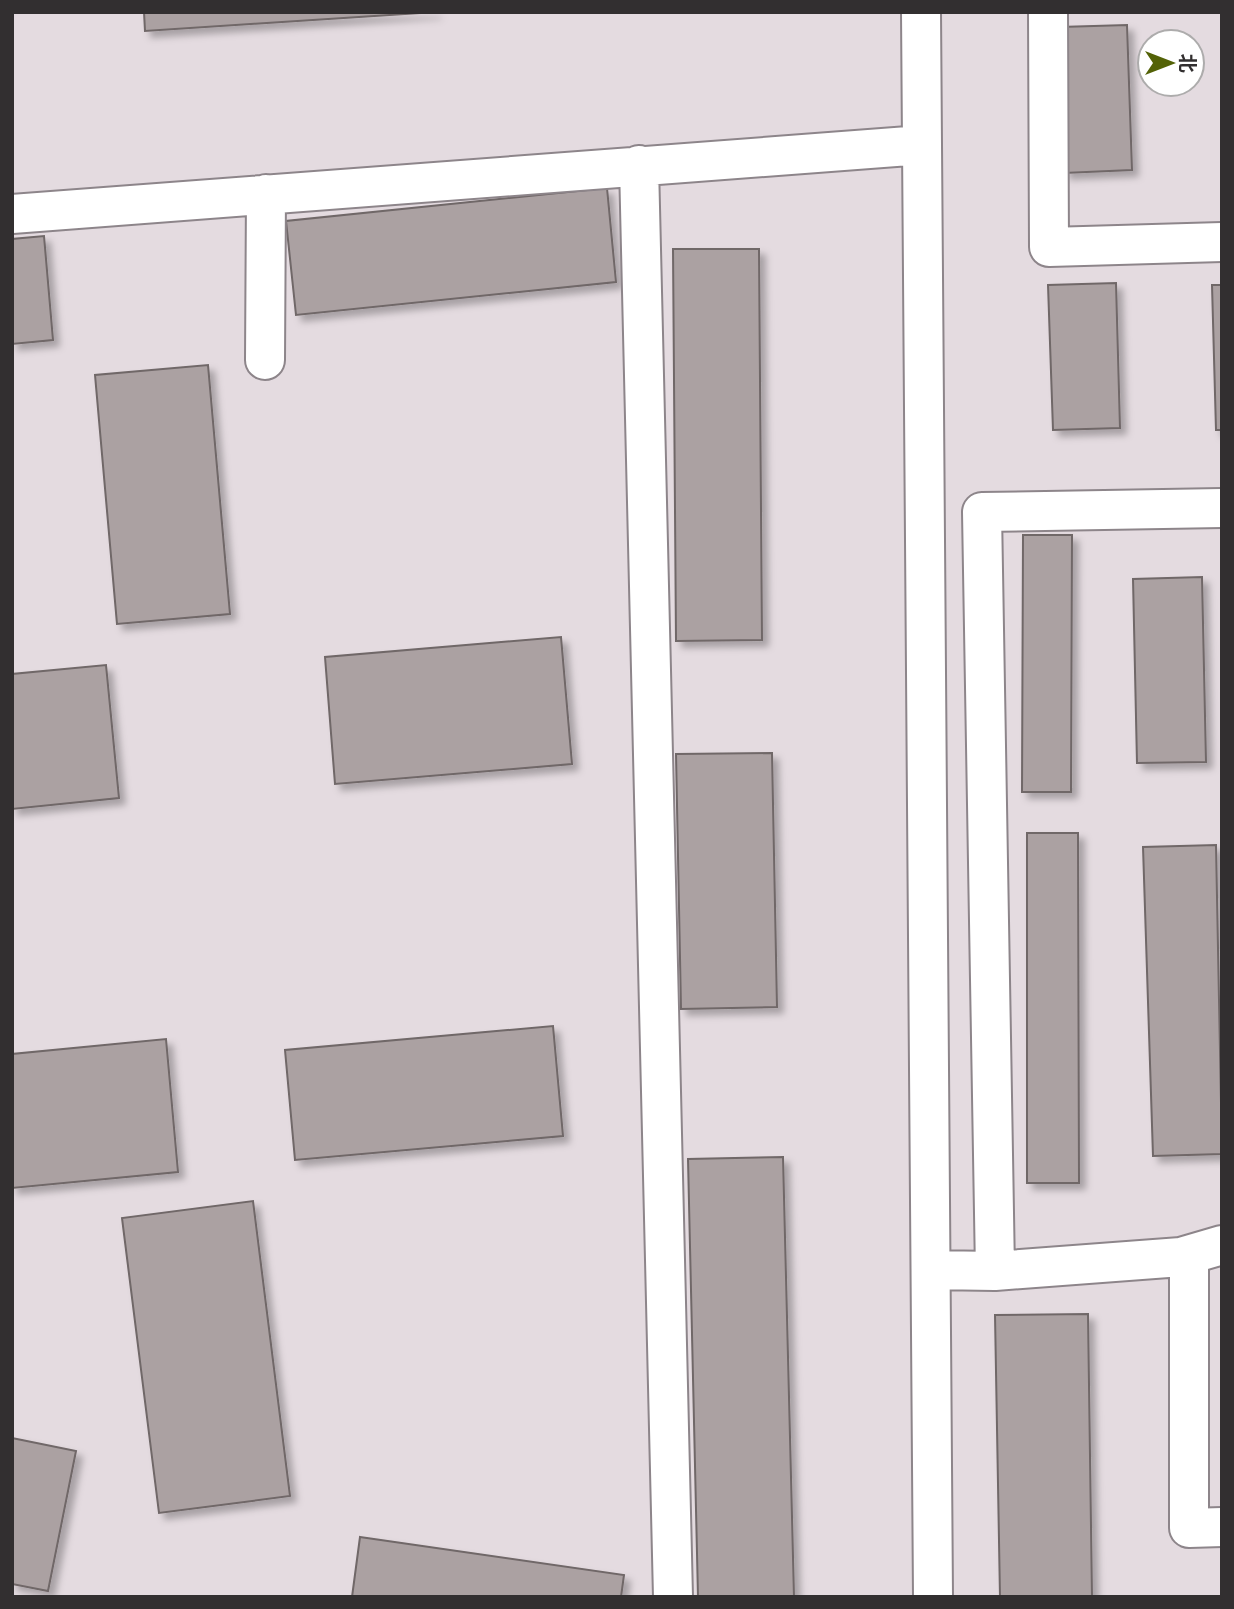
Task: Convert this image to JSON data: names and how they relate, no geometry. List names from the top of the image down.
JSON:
{
  "north": "right"
}
